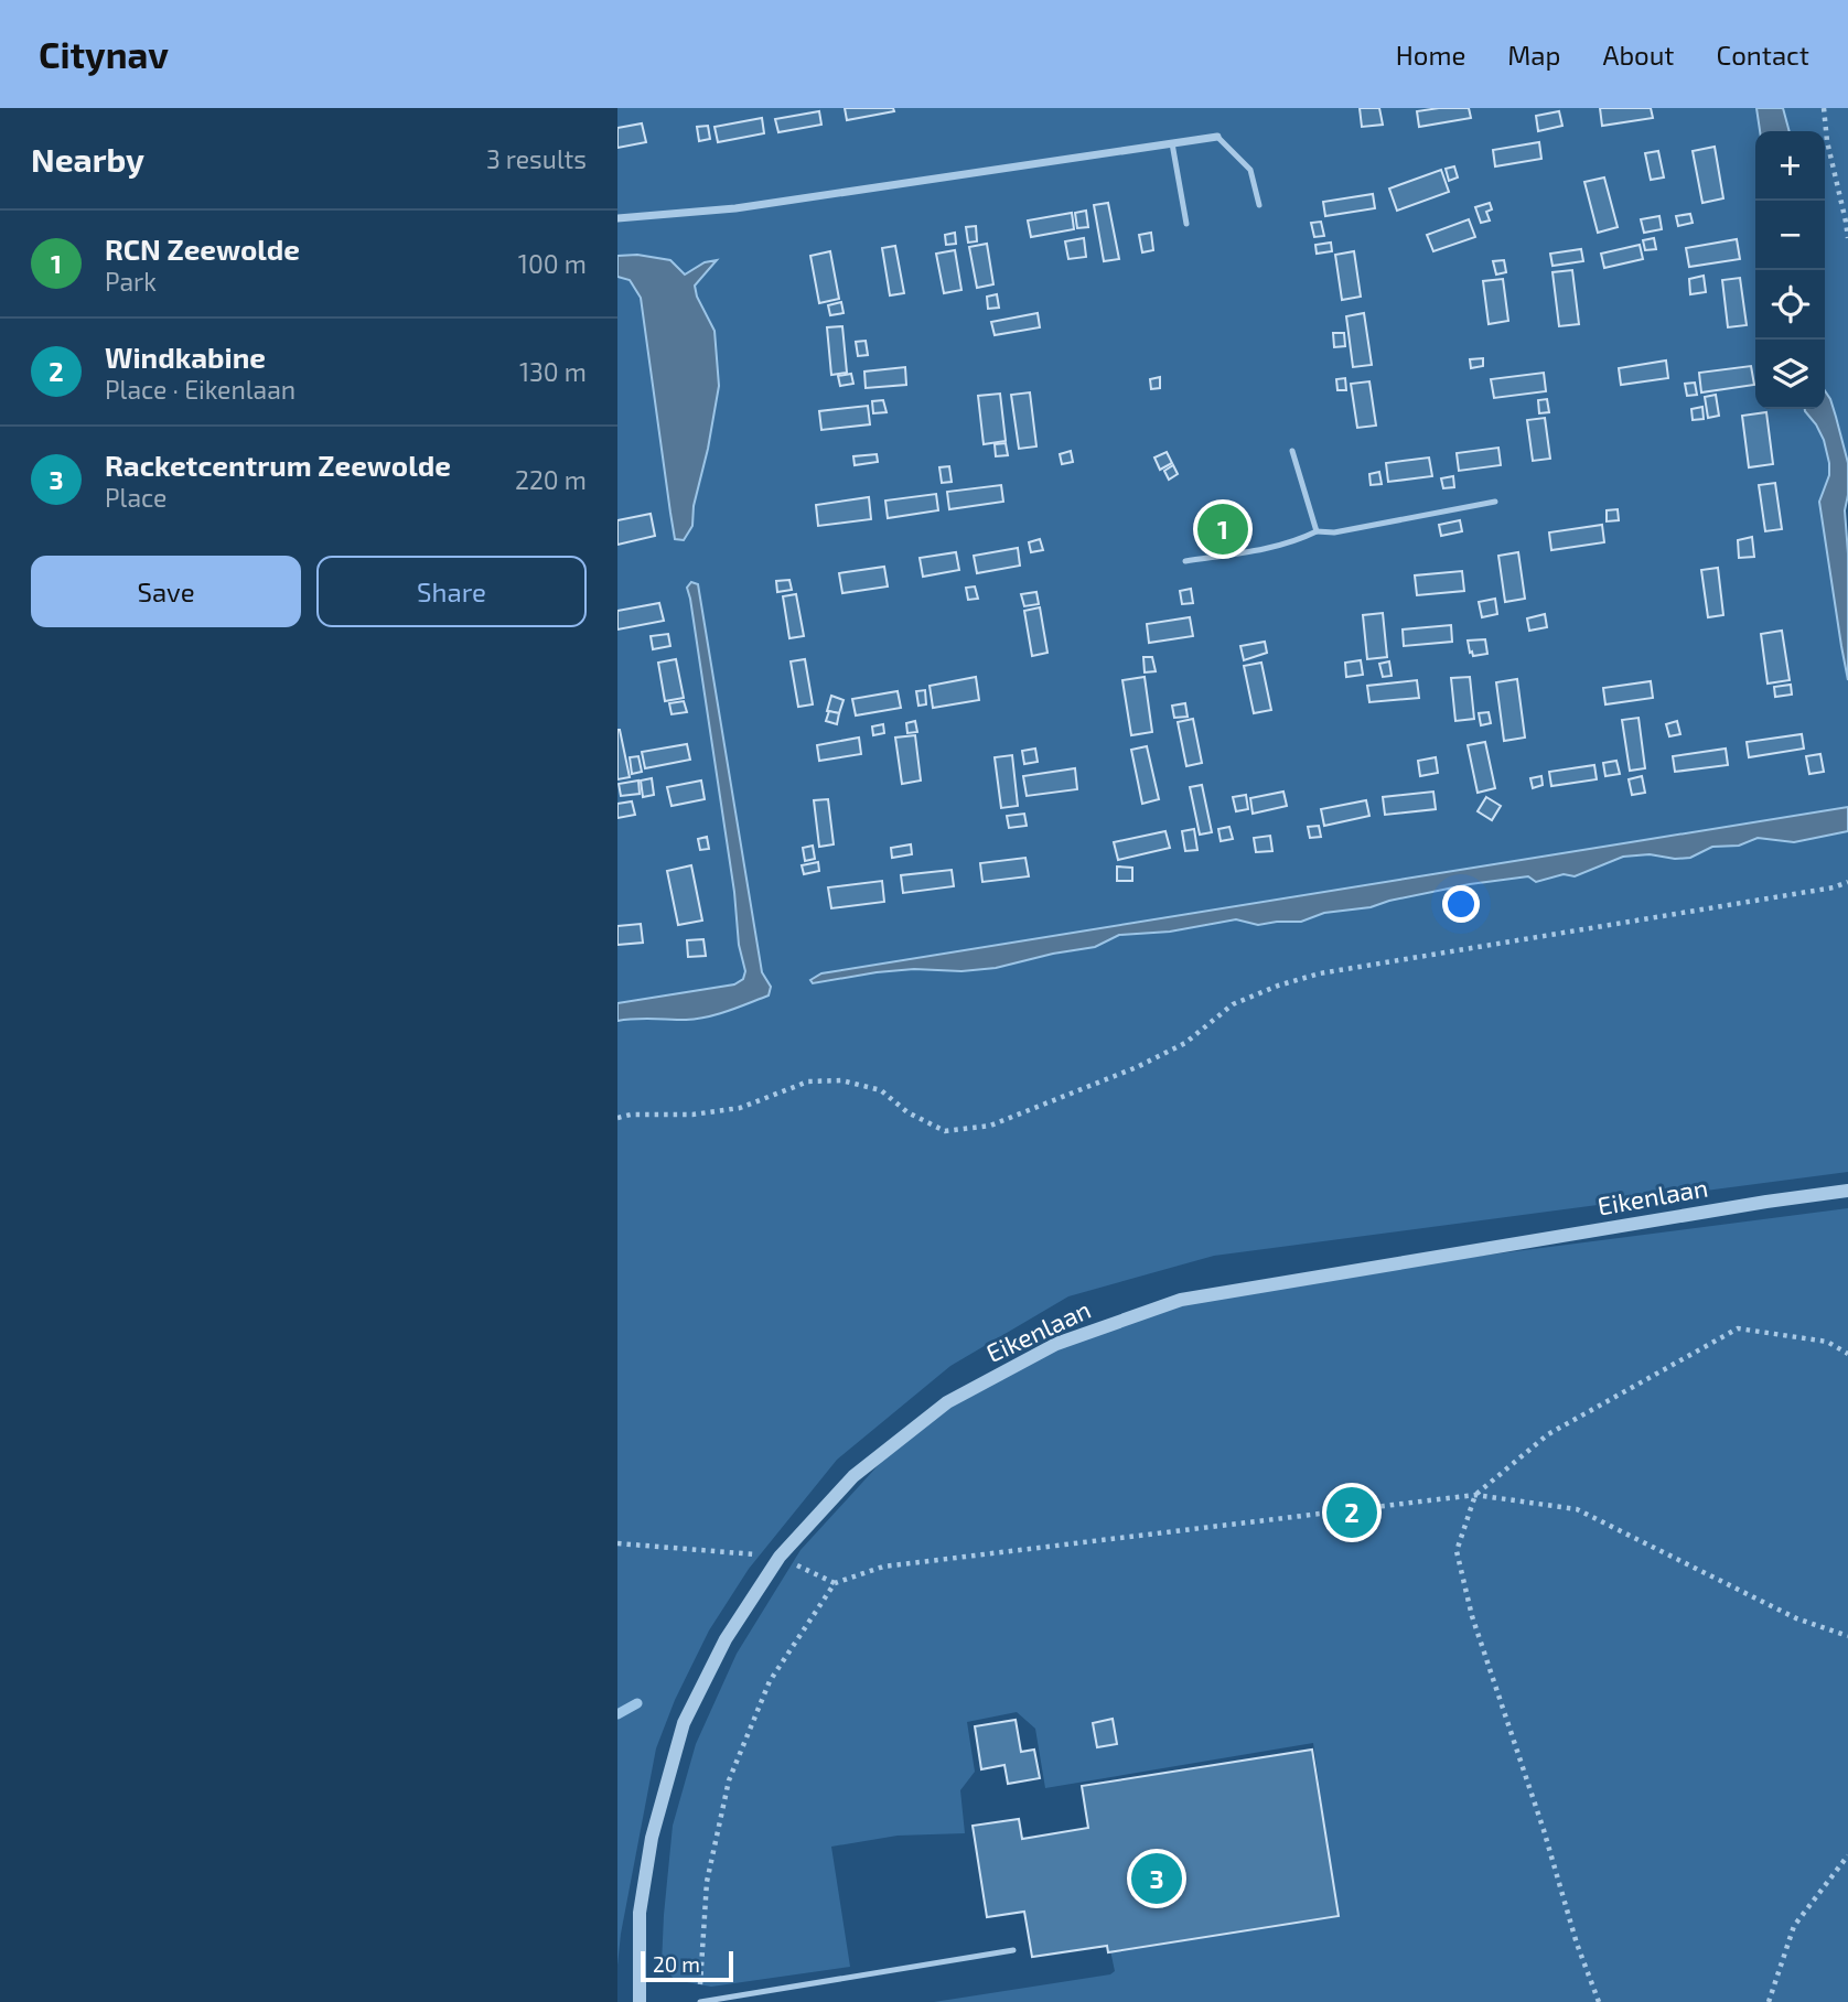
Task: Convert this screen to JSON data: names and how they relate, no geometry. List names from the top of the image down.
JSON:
{
  "streets": {
    "street": ["Eikenlaan"]
  },
  "scale_bar": "20 m",
  "page": {
    "header": "Citynav",
    "nav": [
      "Home",
      "Map",
      "About",
      "Contact"
    ],
    "heading": ["Nearby", "3 results"],
    "map_buttons": ["+", "−"],
    "list": [
      {
        "mark": "1",
        "name": "RCN Zeewolde",
        "note": "Park",
        "value": "100 m"
      },
      {
        "mark": "2",
        "name": "Windkabine",
        "note": "Place · Eikenlaan",
        "value": "130 m"
      },
      {
        "mark": "3",
        "name": "Racketcentrum Zeewolde",
        "note": "Place",
        "value": "220 m"
      }
    ],
    "pins": ["1", "2", "3"],
    "buttons": ["Save", "Share"],
    "scale": "20 m"
  }
}
